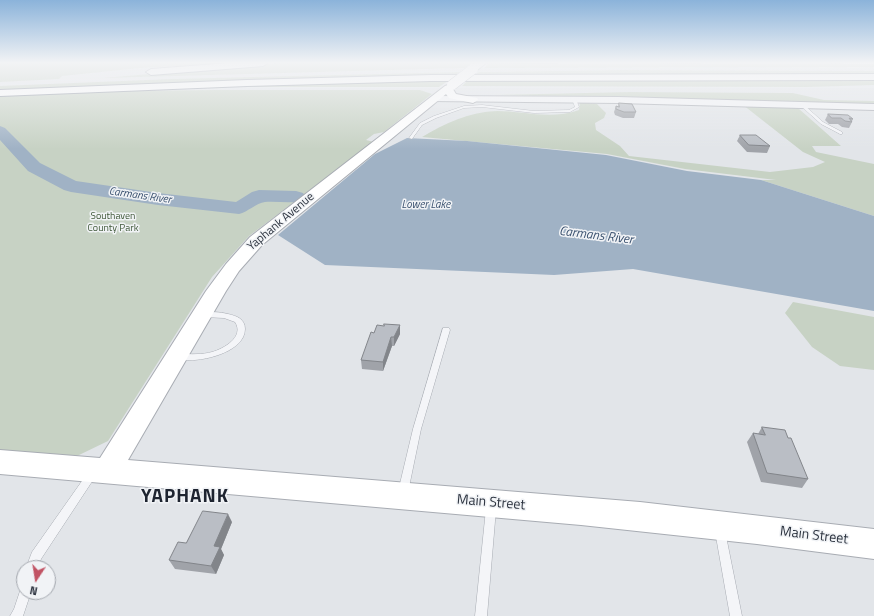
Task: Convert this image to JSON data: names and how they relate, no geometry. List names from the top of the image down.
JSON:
{
  "streets": {
    "main road": ["Yaphank Avenue", "Main Street"]
  },
  "crossings": [
    ["Yaphank Avenue", "Main Street"]
  ],
  "districts": ["YAPHANK"],
  "water": ["Carmans River", "Lower Lake"],
  "parks": ["Southaven County Park"],
  "north": "bottom"
}
